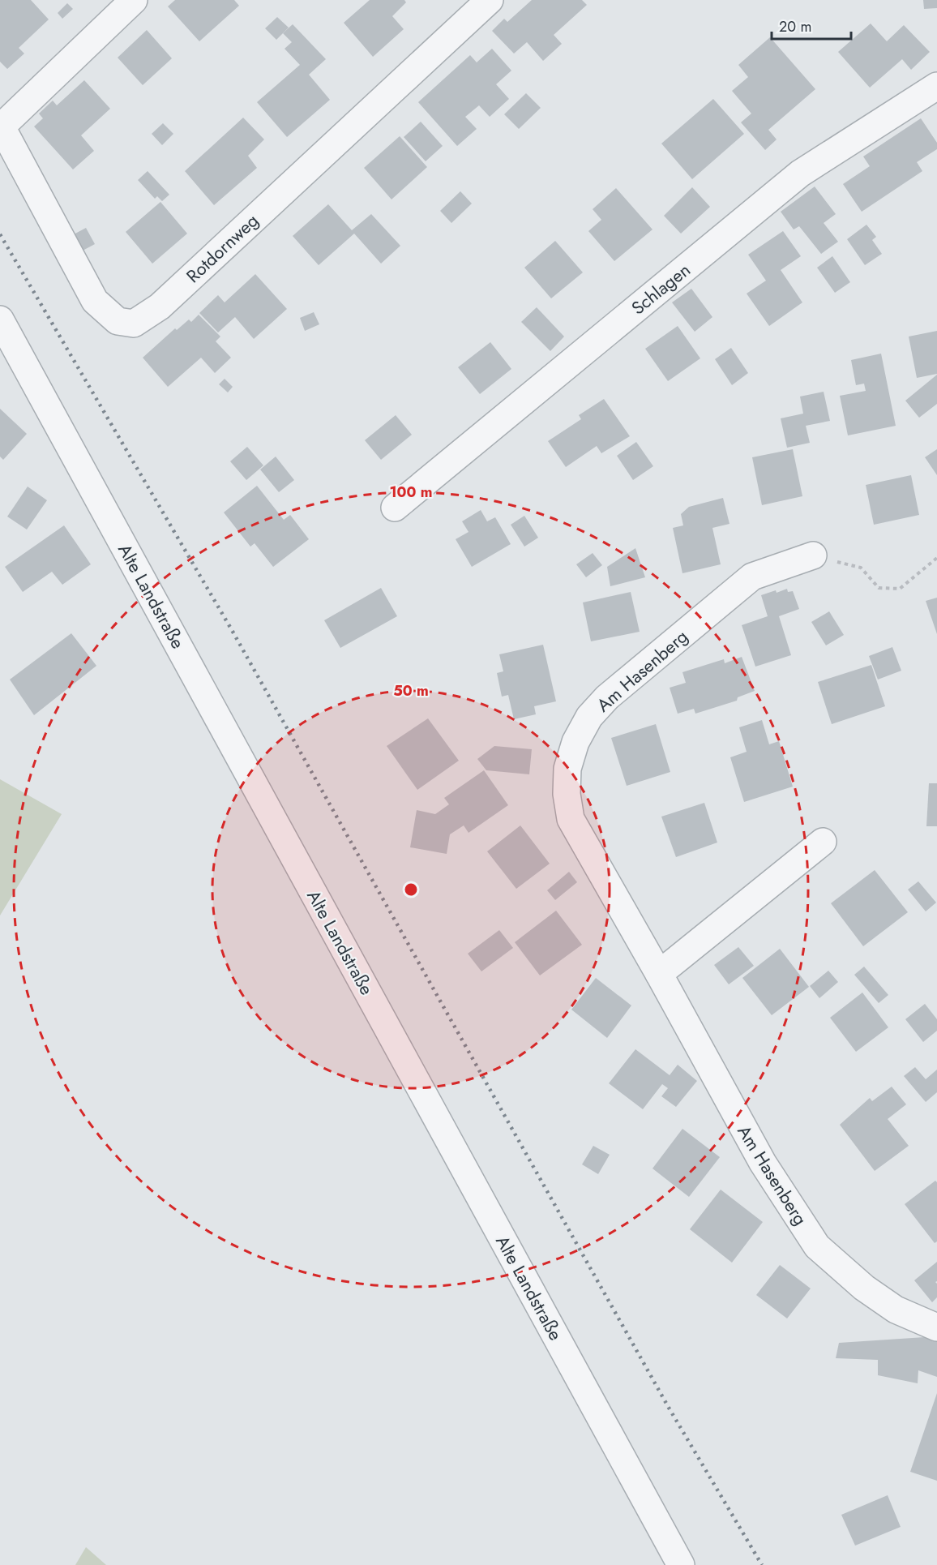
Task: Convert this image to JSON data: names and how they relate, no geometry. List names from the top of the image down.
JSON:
{
  "streets": {
    "street": [
      "Rotdornweg",
      "Schlagen",
      "Alte Landstraße",
      "Am Hasenberg"
    ]
  },
  "scale_bar": "20 m",
  "rings": ["100 m", "50 m"]
}
